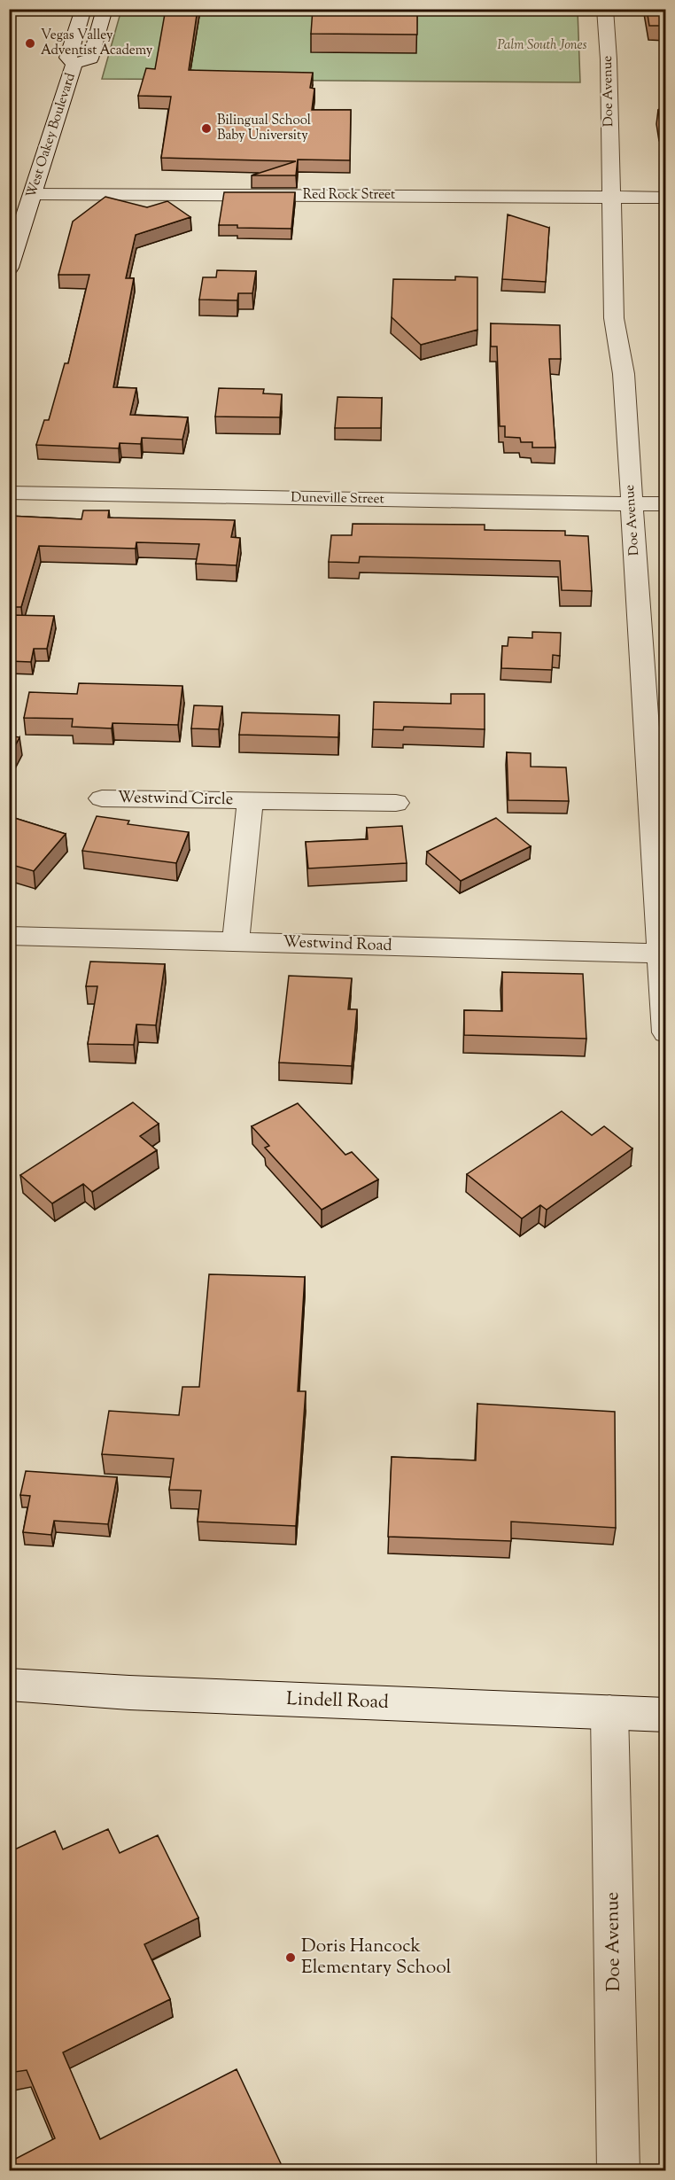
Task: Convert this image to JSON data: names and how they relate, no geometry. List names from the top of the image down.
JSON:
{
  "streets": {
    "street": [
      "Doe Avenue",
      "West Oakey Boulevard",
      "Red Rock Street",
      "Duneville Street",
      "Westwind Circle",
      "Westwind Road",
      "Lindell Road"
    ]
  },
  "crossings": [
    ["Doe Avenue", "Red Rock Street"],
    ["Doe Avenue", "Duneville Street"],
    ["Doe Avenue", "Westwind Road"],
    ["Doe Avenue", "Lindell Road"],
    ["West Oakey Boulevard", "Red Rock Street"],
    ["Westwind Circle", "Westwind Road"]
  ],
  "parks": ["Palm South Jones"],
  "places": ["Vegas Valley Adventist Academy", "Bilingual School Baby University", "Doris Hancock Elementary School"]
}
